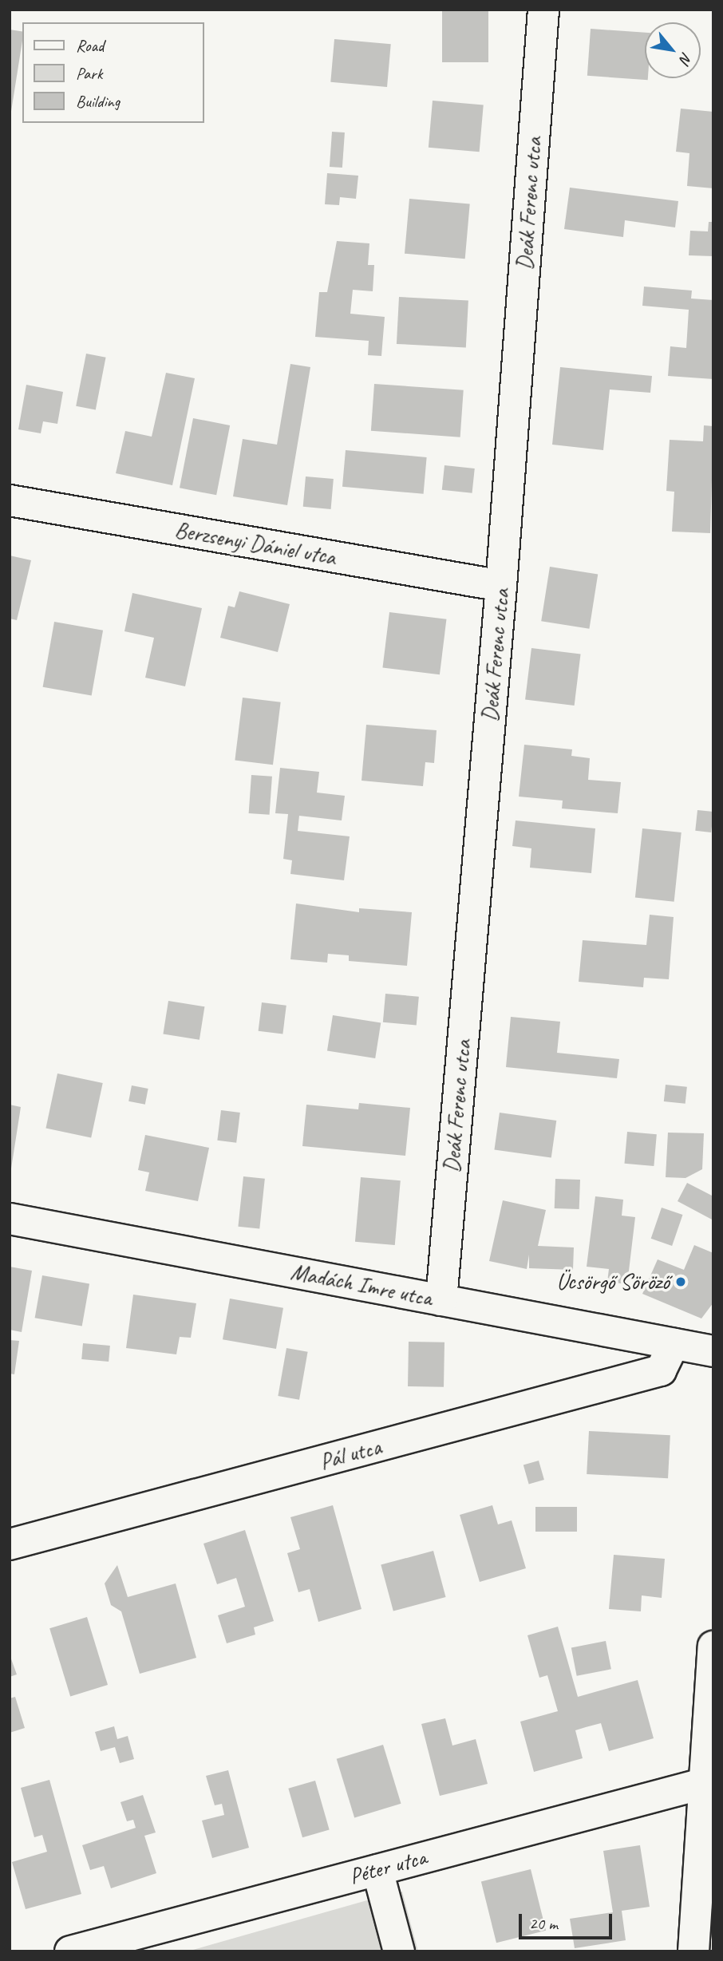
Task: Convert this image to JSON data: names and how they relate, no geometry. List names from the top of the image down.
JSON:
{
  "streets": {
    "street": [
      "Deák Ferenc utca",
      "Berzsenyi Dániel utca",
      "Madách Imre utca",
      "Pál utca",
      "Péter utca"
    ]
  },
  "crossings": [
    ["Deák Ferenc utca", "Berzsenyi Dániel utca"],
    ["Deák Ferenc utca", "Madách Imre utca"],
    ["Madách Imre utca", "Pál utca"]
  ],
  "places": ["Ücsörgő Söröző"],
  "legend": ["Road", "Park", "Building"],
  "scale_bar": "20 m",
  "north": "bottom right"
}
